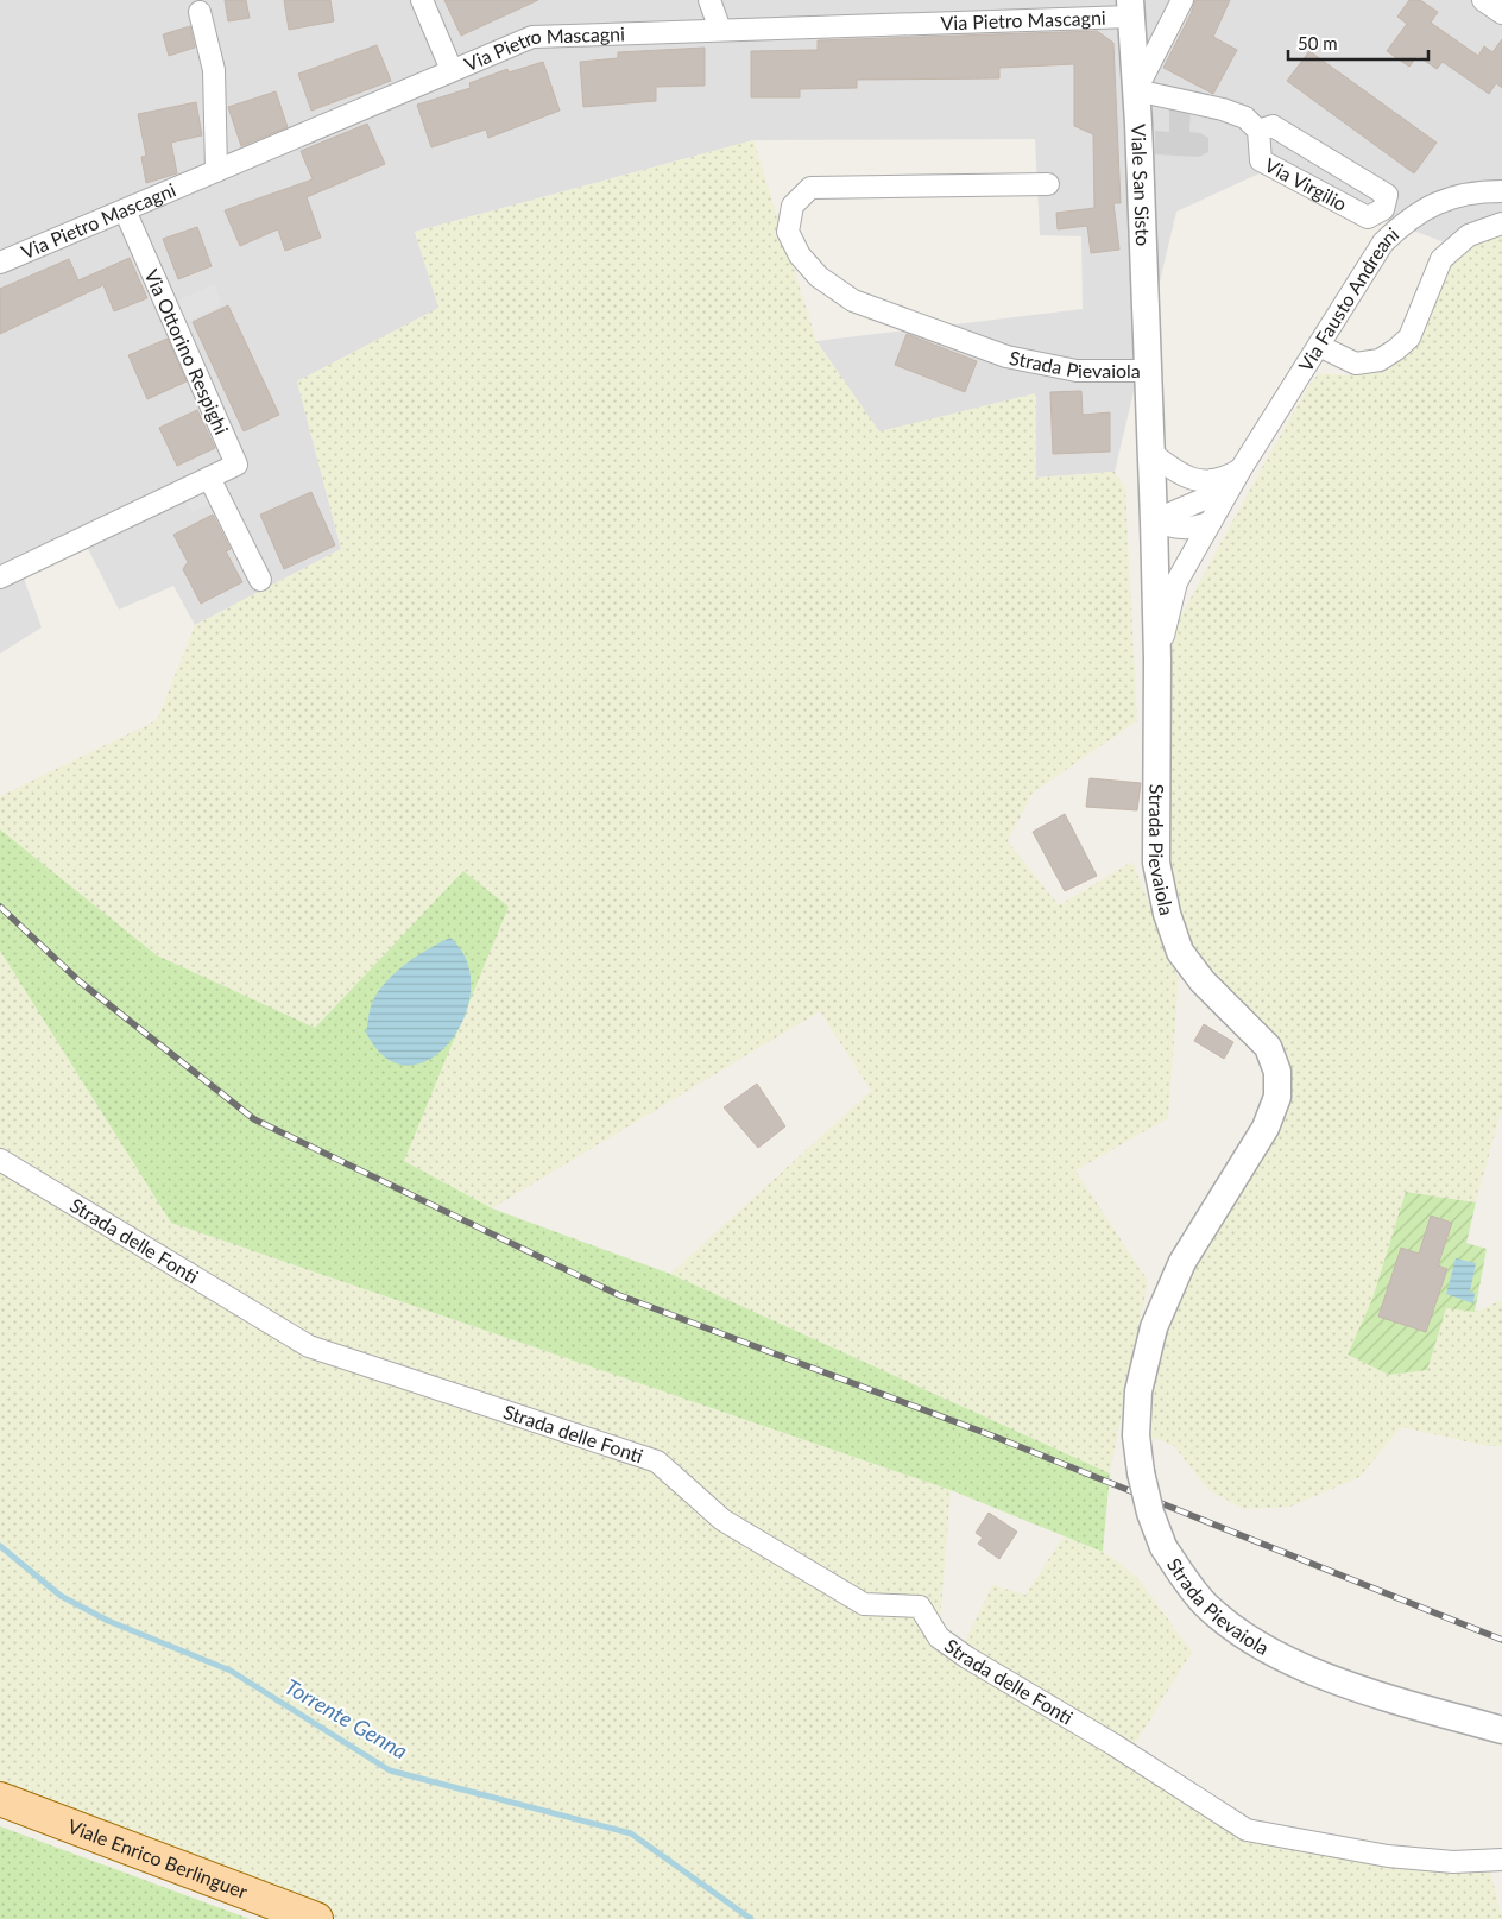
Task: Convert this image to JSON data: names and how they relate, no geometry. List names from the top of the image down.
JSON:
{
  "streets": {
    "main road": ["Viale Enrico Berlinguer"],
    "street": [
      "Via Pietro Mascagni",
      "Via Virgilio",
      "Viale San Sisto",
      "Via Fausto Andreani",
      "Via Ottorino Respighi",
      "Strada Pievaiola",
      "Strada delle Fonti"
    ]
  },
  "crossings": [
    ["Via Pietro Mascagni", "Viale San Sisto"],
    ["Via Pietro Mascagni", "Via Ottorino Respighi"],
    ["Via Virgilio", "Viale San Sisto"],
    ["Viale San Sisto", "Strada Pievaiola"],
    ["Via Fausto Andreani", "Strada Pievaiola"]
  ],
  "water": ["Torrente Genna"],
  "scale_bar": "50 m"
}
